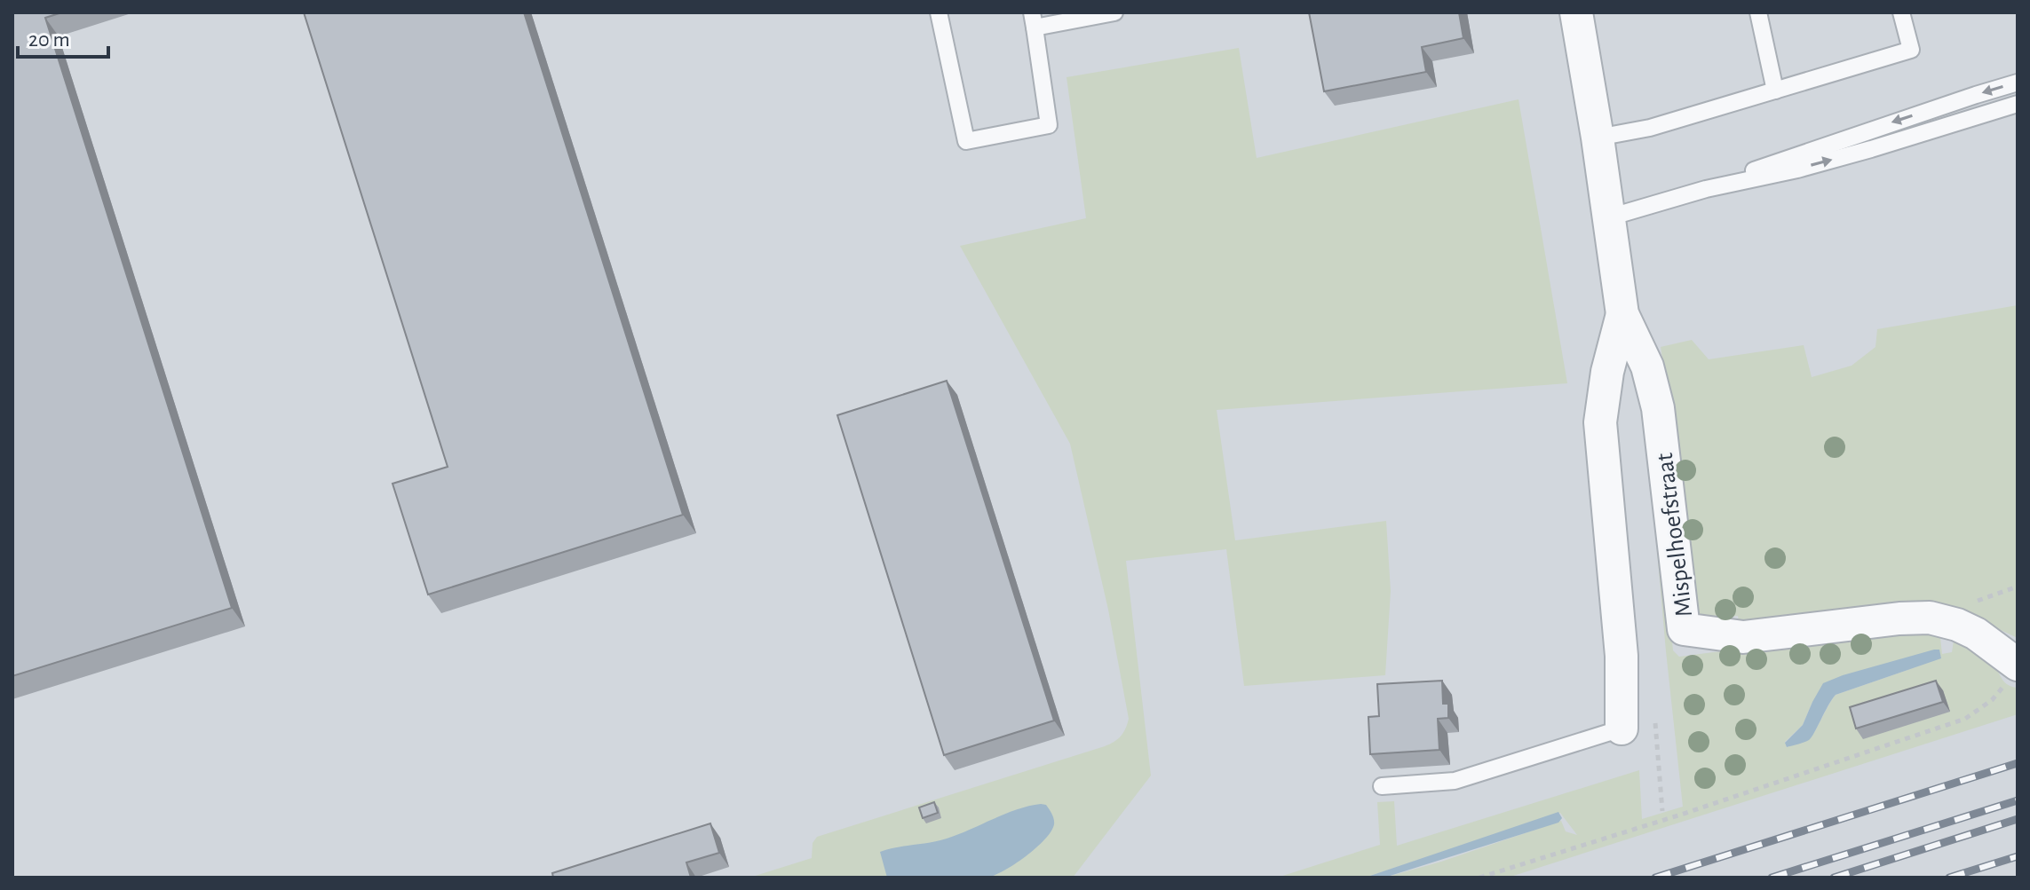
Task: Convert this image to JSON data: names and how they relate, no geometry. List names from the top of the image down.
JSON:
{
  "streets": {
    "street": ["Mispelhoefstraat"]
  },
  "scale_bar": "20 m"
}
